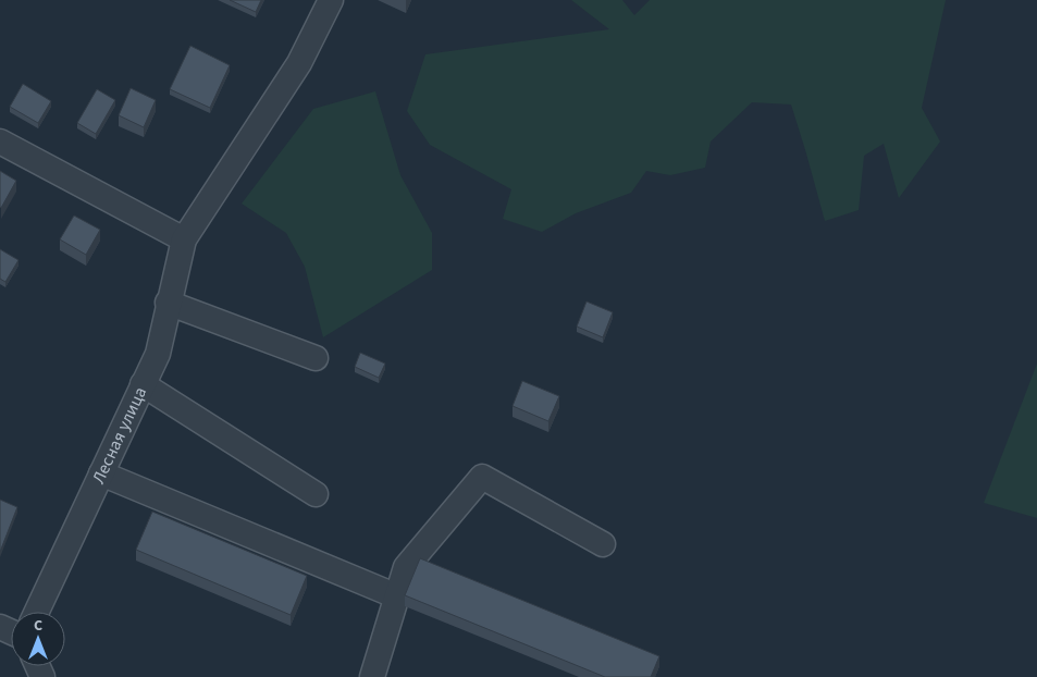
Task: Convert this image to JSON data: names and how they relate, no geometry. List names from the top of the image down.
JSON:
{
  "streets": {
    "street": ["Лесная улица"]
  },
  "north": "top"
}
